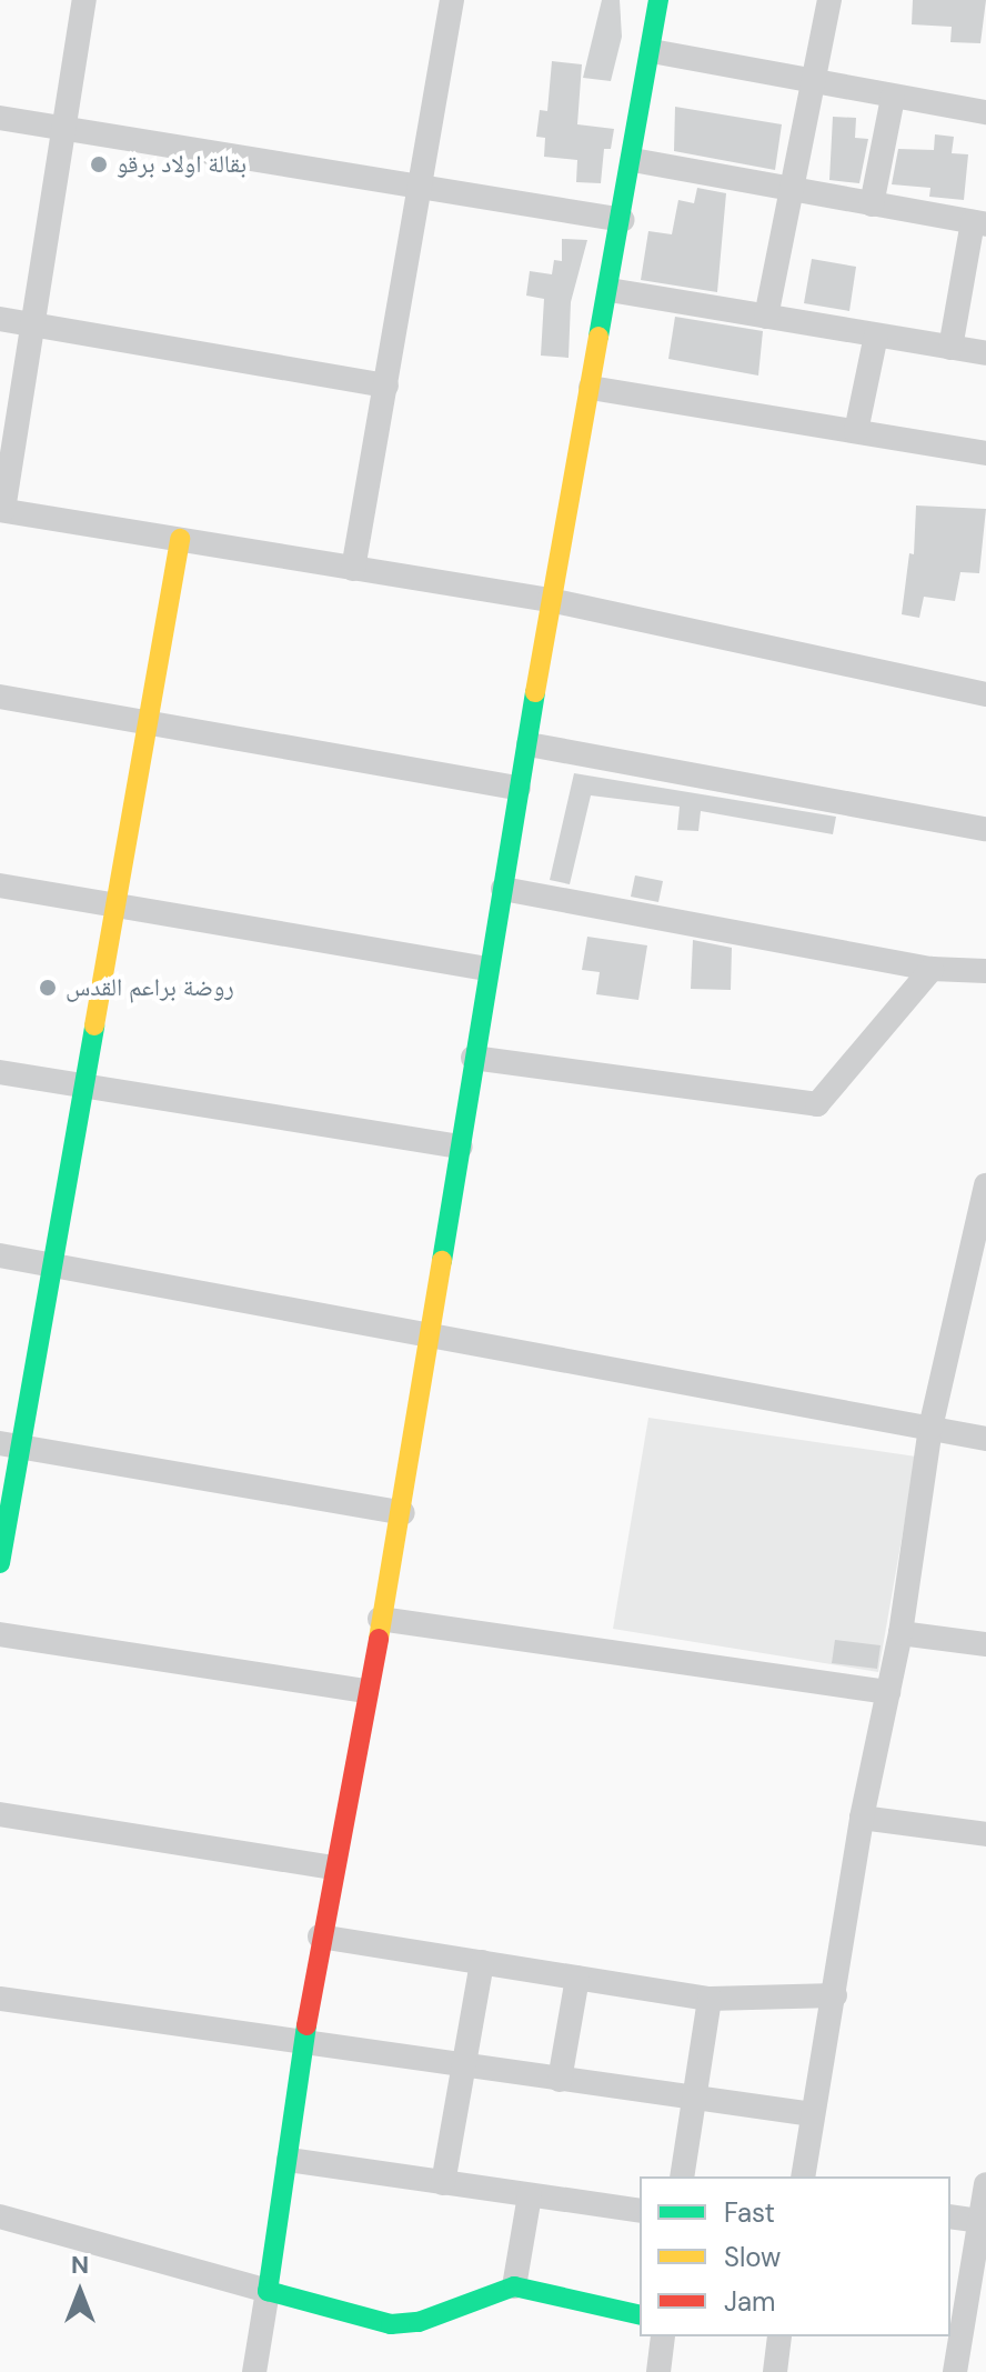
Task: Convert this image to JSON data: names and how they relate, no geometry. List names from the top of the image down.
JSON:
{
  "places": ["بقالة اولاد برقو", "روضة براعم القدس"],
  "legend": ["Fast", "Slow", "Jam"],
  "north": "top"
}
